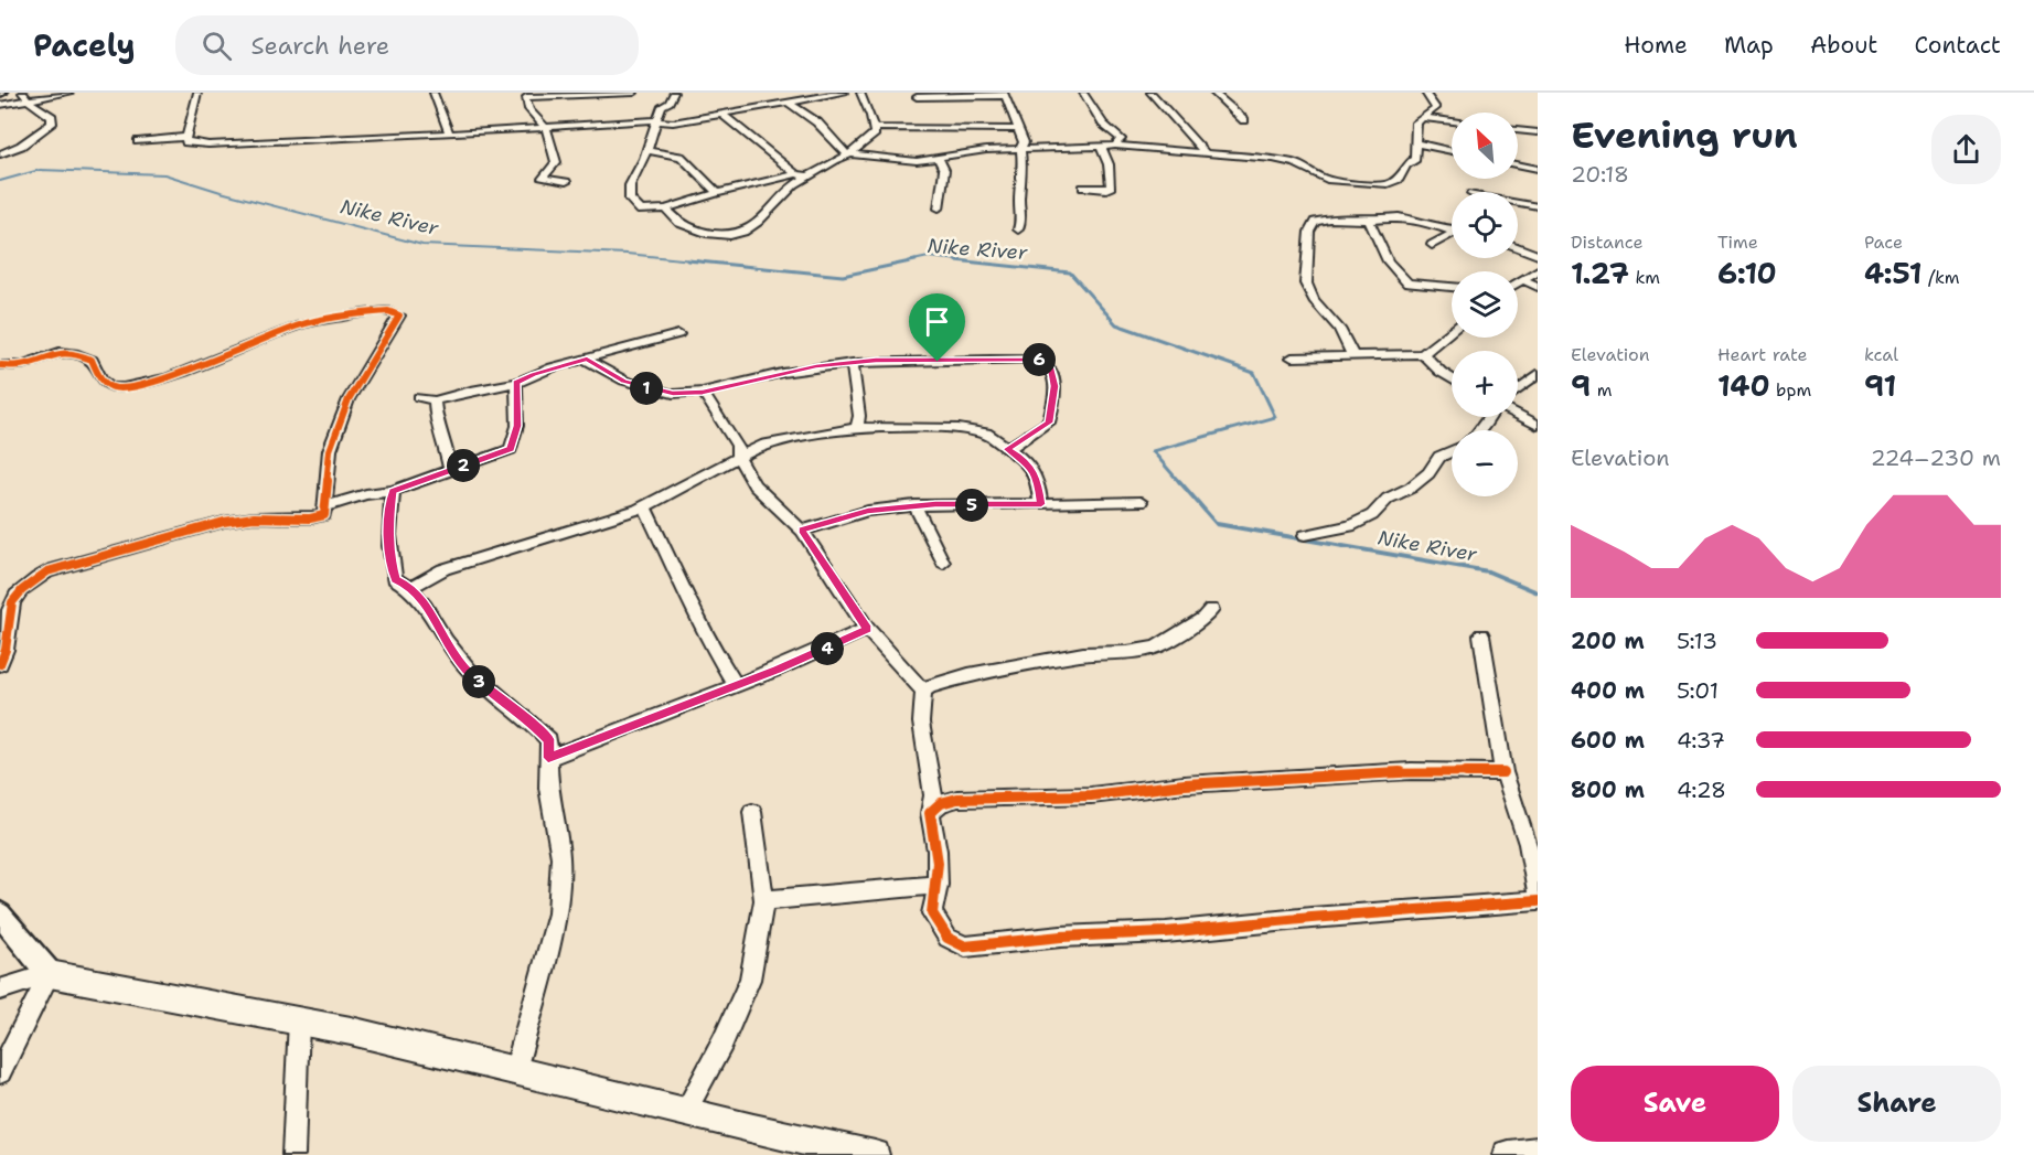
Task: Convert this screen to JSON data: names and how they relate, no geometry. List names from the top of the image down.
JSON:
{
  "water": ["Nike River"],
  "north": "top left",
  "page": {
    "header": "Pacely",
    "search": "Search here",
    "nav": [
      "Home",
      "Map",
      "About",
      "Contact"
    ],
    "heading": ["Evening run", "20:18"],
    "map_buttons": ["+", "−"],
    "stats": [
      ["Distance", "1.27 km"],
      ["Time", "6:10"],
      ["Pace", "4:51 /km"],
      ["Elevation", "9 m"],
      ["Heart rate", "140 bpm"],
      ["kcal", "91"]
    ],
    "pins": [
      "6",
      "1",
      "2",
      "5",
      "4",
      "3"
    ],
    "chart": ["Elevation", "224–230 m"],
    "list": [
      {
        "name": "200 m",
        "note": "5:13"
      },
      {
        "name": "400 m",
        "note": "5:01"
      },
      {
        "name": "600 m",
        "note": "4:37"
      },
      {
        "name": "800 m",
        "note": "4:28"
      }
    ],
    "buttons": ["Save", "Share"]
  }
}
